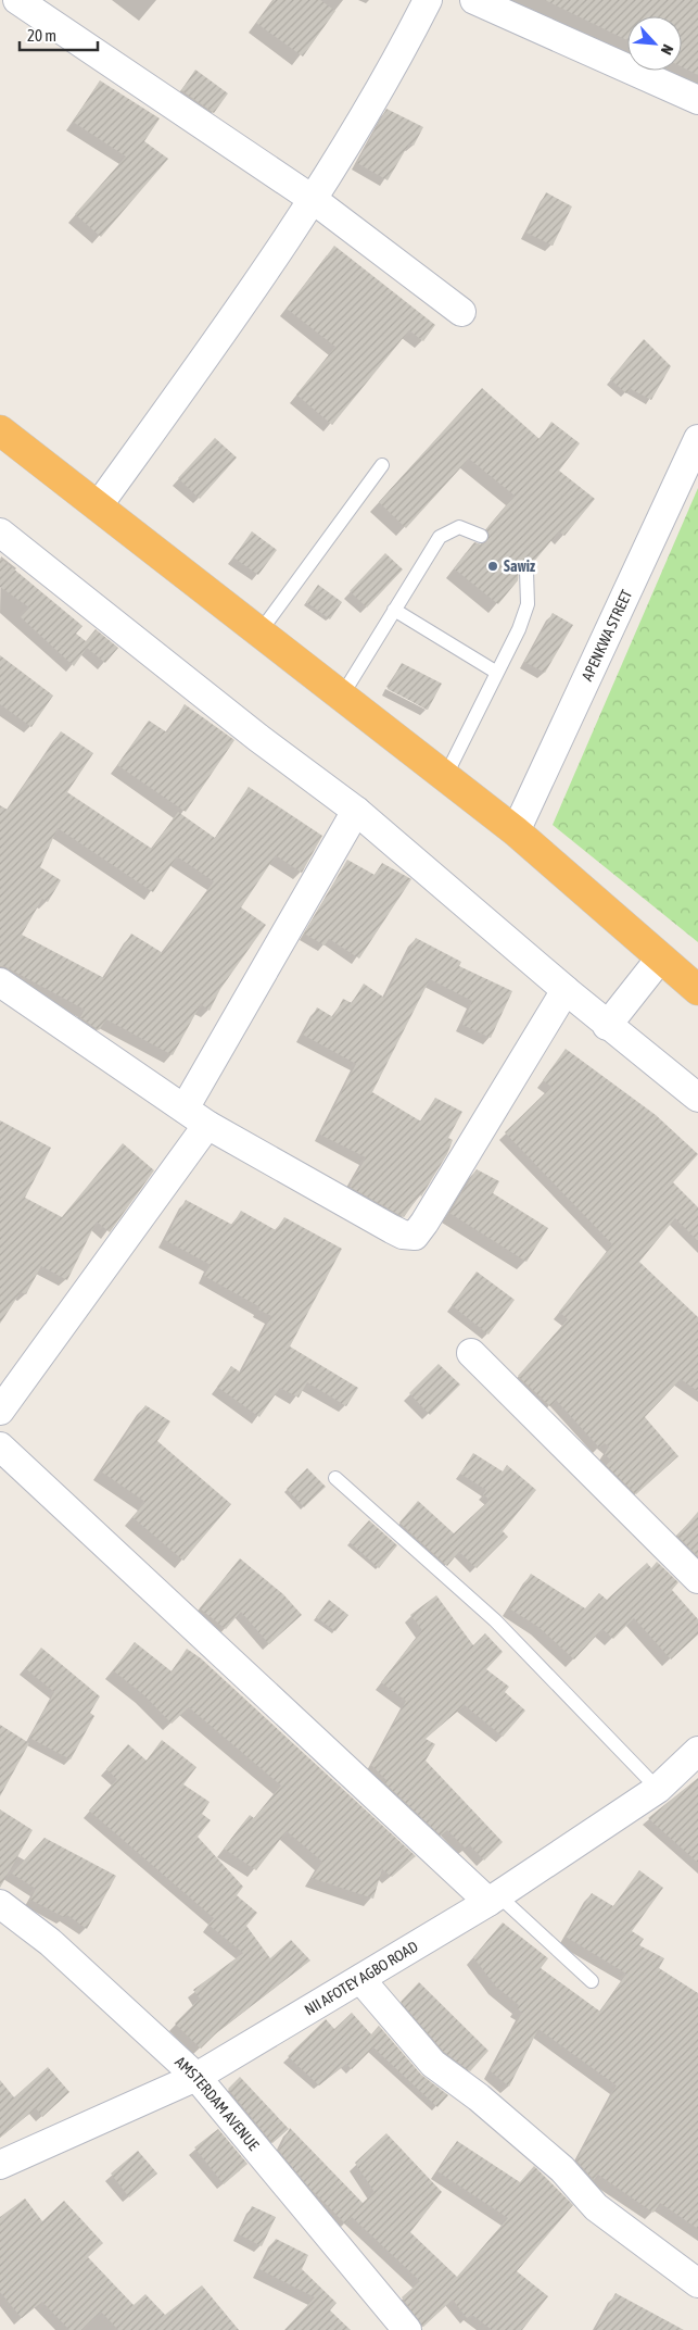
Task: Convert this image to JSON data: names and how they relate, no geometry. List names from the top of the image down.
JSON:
{
  "streets": {
    "street": ["APENKWA STREET", "NII AFOTEY AGBO ROAD", "AMSTERDAM AVENUE"]
  },
  "crossings": [
    ["NII AFOTEY AGBO ROAD", "AMSTERDAM AVENUE"]
  ],
  "places": ["Sawiz"],
  "scale_bar": "20 m",
  "north": "bottom right"
}
